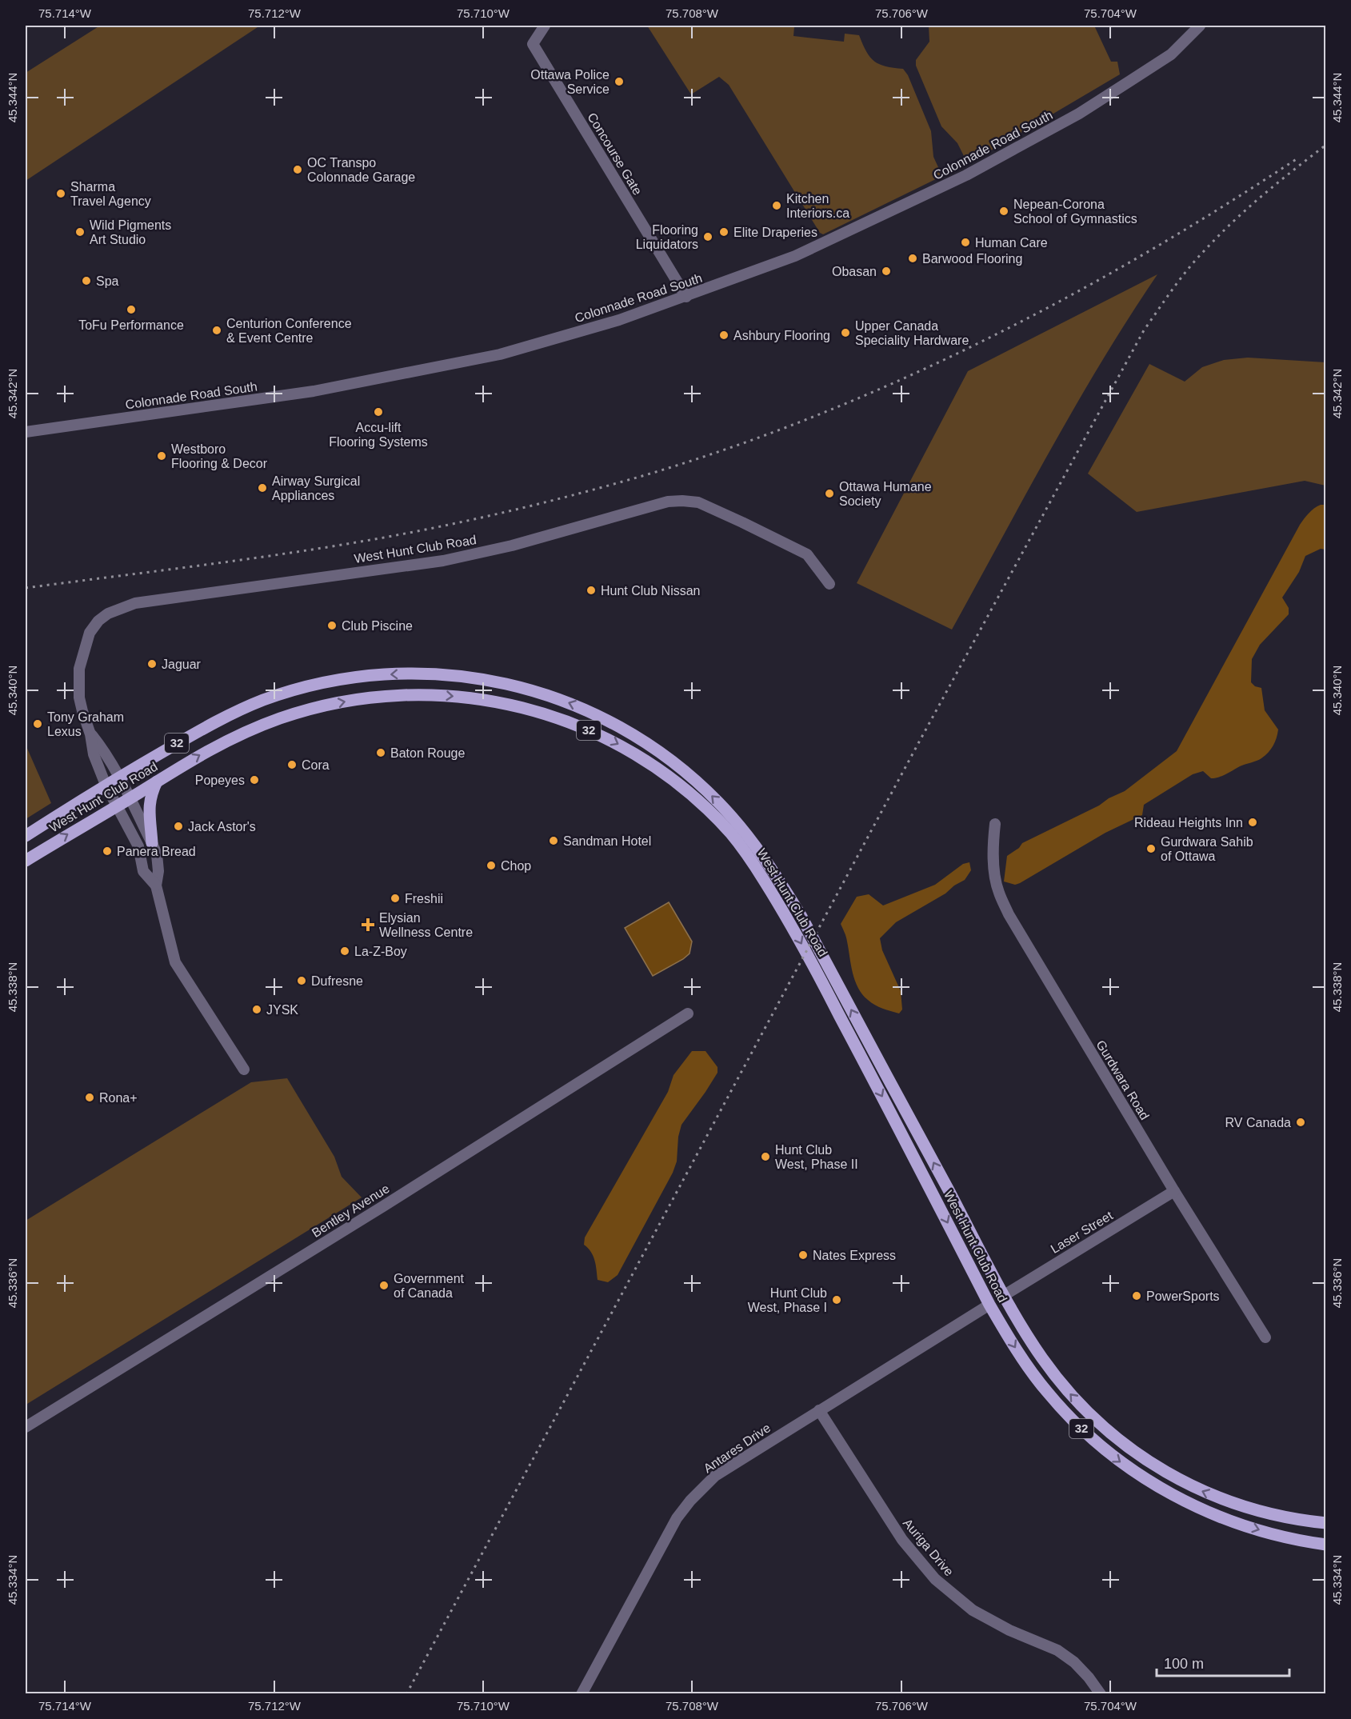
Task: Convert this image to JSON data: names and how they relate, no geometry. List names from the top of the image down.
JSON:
{
  "streets": {
    "main road": ["West Hunt Club Road", "32"],
    "street": [
      "Colonnade Road South",
      "Concourse Gate",
      "Gurdwara Road",
      "Bentley Avenue",
      "Laser Street",
      "Antares Drive",
      "Auriga Drive"
    ]
  },
  "crossings": [
    ["Colonnade Road South", "Concourse Gate"],
    ["West Hunt Club Road", "Laser Street"],
    ["West Hunt Club Road", "Antares Drive"],
    ["Gurdwara Road", "Laser Street"],
    ["Antares Drive", "Auriga Drive"]
  ],
  "places": {
    "other": [
      "Ottawa Police Service",
      "OC Transpo Colonnade Garage",
      "Sharma Travel Agency",
      "Kitchen Interiors.ca",
      "Nepean-Corona School of Gymnastics",
      "Wild Pigments Art Studio",
      "Elite Draperies",
      "Flooring Liquidators",
      "Human Care",
      "Barwood Flooring",
      "Obasan",
      "Spa",
      "ToFu Performance",
      "Centurion Conference & Event Centre",
      "Upper Canada Speciality Hardware",
      "Ashbury Flooring",
      "Accu-lift Flooring Systems",
      "Westboro Flooring & Decor",
      "Airway Surgical Appliances",
      "Ottawa Humane Society",
      "Hunt Club Nissan",
      "Club Piscine",
      "Jaguar",
      "Tony Graham Lexus",
      "Baton Rouge",
      "Cora",
      "Popeyes",
      "Rideau Heights Inn",
      "Jack Astor's",
      "Sandman Hotel",
      "Gurdwara Sahib of Ottawa",
      "Panera Bread",
      "Chop",
      "Freshii",
      "La-Z-Boy",
      "Dufresne",
      "JYSK",
      "Rona+",
      "RV Canada",
      "Hunt Club West, Phase II",
      "Nates Express",
      "Government of Canada",
      "PowerSports",
      "Hunt Club West, Phase I"
    ],
    "health": ["Elysian Wellness Centre"]
  },
  "scale_bar": "100 m",
  "coordinates": [
    "75.714°W",
    "75.712°W",
    "75.710°W",
    "75.708°W",
    "75.706°W",
    "75.704°W",
    "45.344°N",
    "45.342°N",
    "45.340°N",
    "45.338°N",
    "45.336°N",
    "45.334°N"
  ]
}
